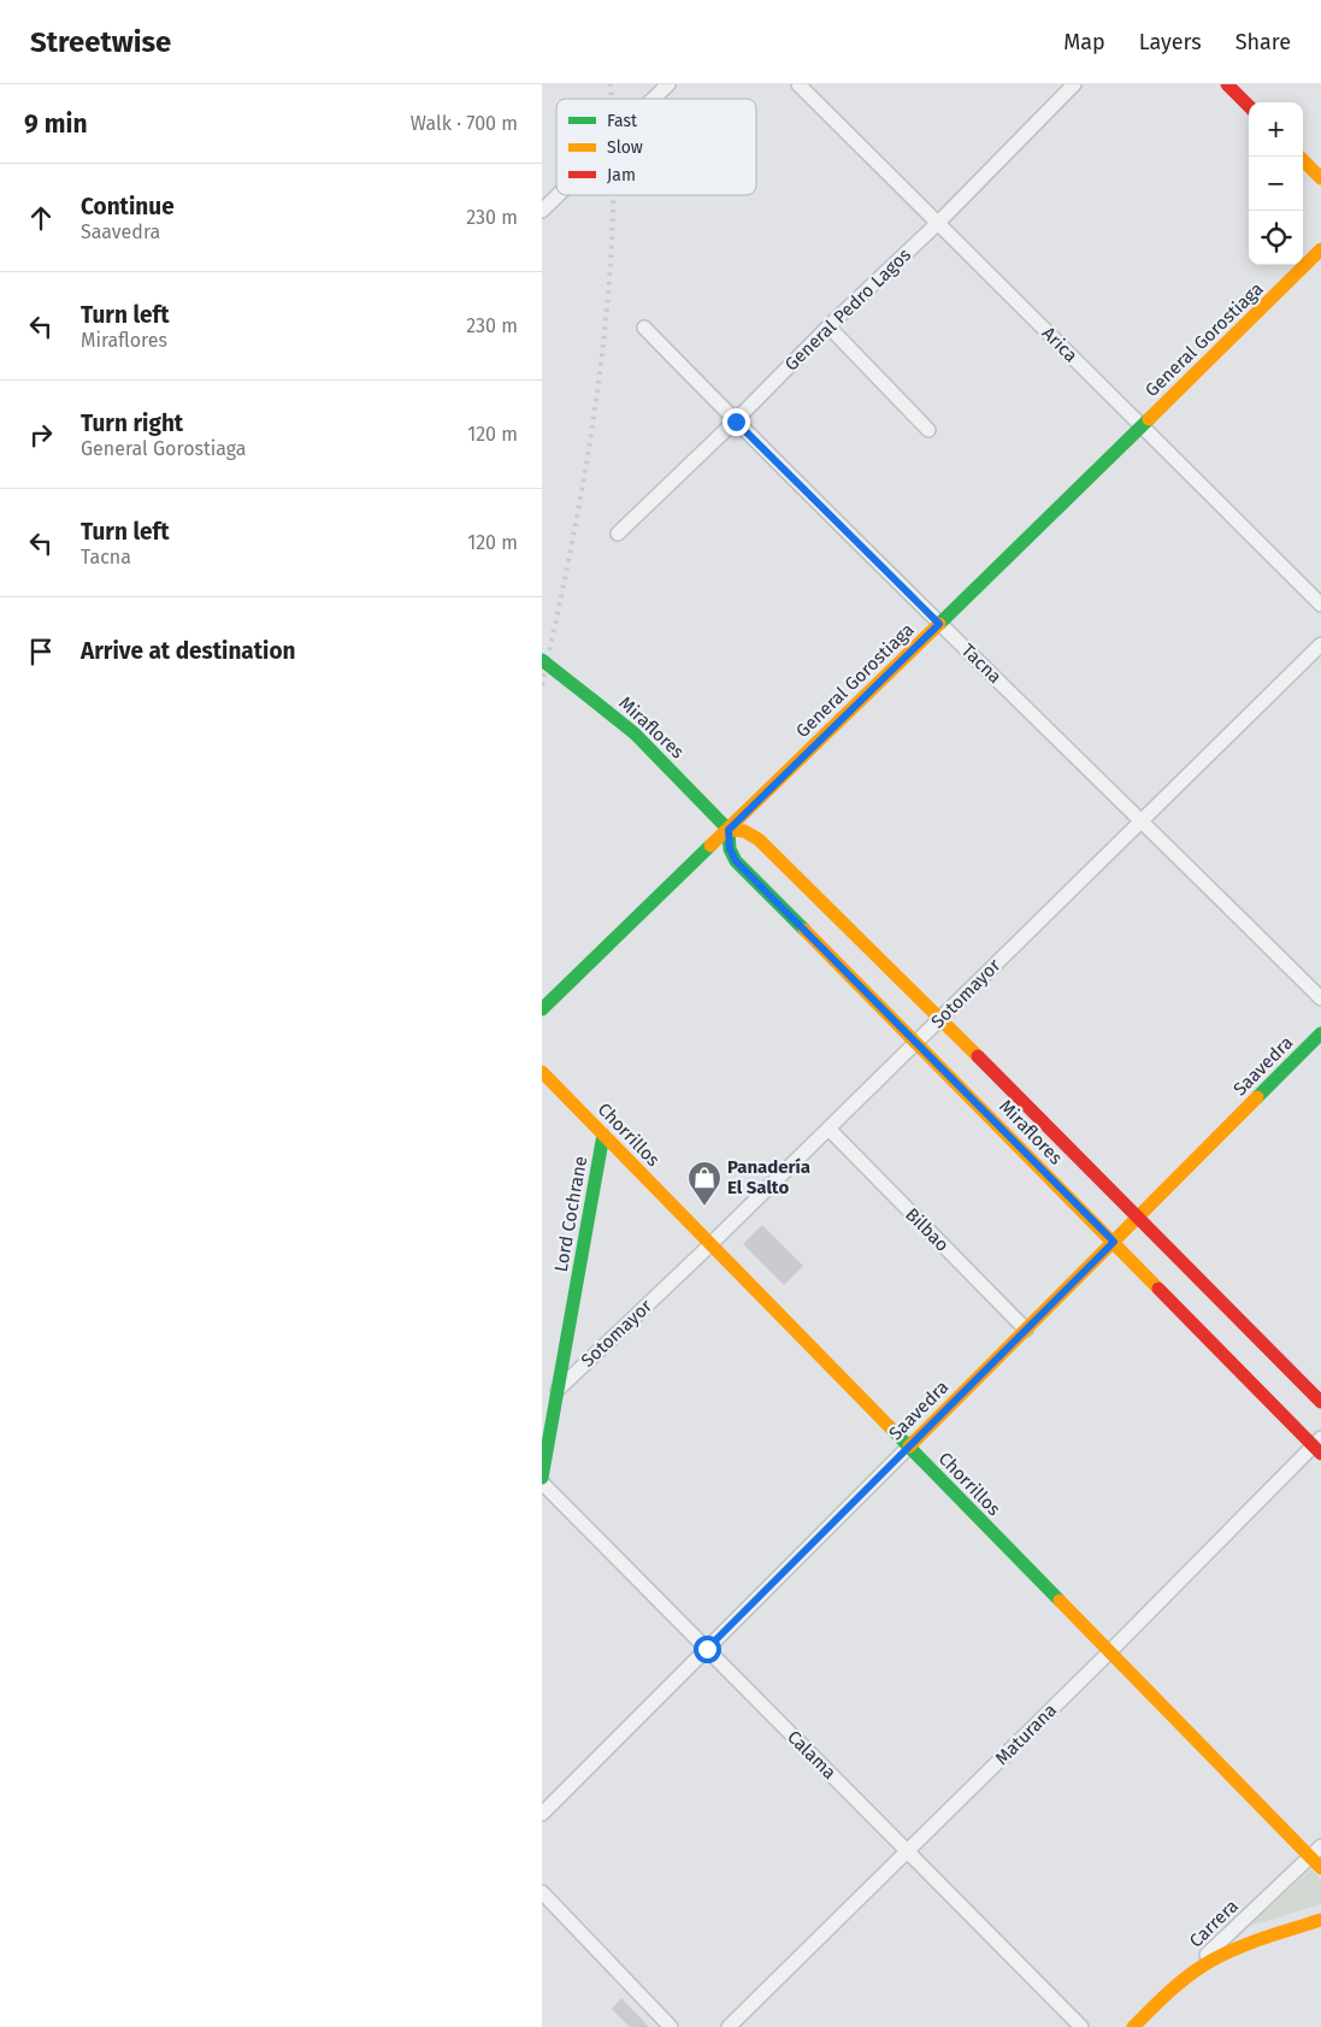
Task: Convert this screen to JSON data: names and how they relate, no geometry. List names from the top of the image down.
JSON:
{
  "streets": {
    "main road": [
      "General Gorostiaga",
      "Miraflores",
      "Saavedra",
      "Chorrillos",
      "Lord Cochrane",
      "Carrera"
    ],
    "street": [
      "General Pedro Lagos",
      "Arica",
      "Tacna",
      "Sotomayor",
      "Bilbao",
      "Maturana",
      "Calama"
    ]
  },
  "crossings": [
    ["General Pedro Lagos", "Arica"],
    ["General Pedro Lagos", "Tacna"],
    ["General Gorostiaga", "Arica"],
    ["General Gorostiaga", "Tacna"],
    ["General Gorostiaga", "Miraflores"],
    ["Tacna", "Sotomayor"],
    ["Miraflores", "Sotomayor"],
    ["Miraflores", "Saavedra"],
    ["Miraflores", "Maturana"],
    ["Sotomayor", "Chorrillos"],
    ["Sotomayor", "Lord Cochrane"],
    ["Sotomayor", "Bilbao"],
    ["Saavedra", "Chorrillos"],
    ["Saavedra", "Bilbao"],
    ["Saavedra", "Calama"],
    ["Chorrillos", "Lord Cochrane"],
    ["Chorrillos", "Maturana"],
    ["Chorrillos", "Carrera"],
    ["Lord Cochrane", "Calama"],
    ["Maturana", "Calama"]
  ],
  "places": {
    "shop": ["Panadería El Salto"]
  },
  "legend": ["Fast", "Slow", "Jam"],
  "page": {
    "header": "Streetwise",
    "nav": ["Map", "Layers", "Share"],
    "heading": ["9 min", "Walk · 700 m"],
    "map_buttons": ["+", "−"],
    "list": [
      ["Continue", "Saavedra", "230 m"],
      ["Turn left", "Miraflores", "230 m"],
      ["Turn right", "General Gorostiaga", "120 m"],
      ["Turn left", "Tacna", "120 m"],
      "Arrive at destination"
    ]
  }
}
